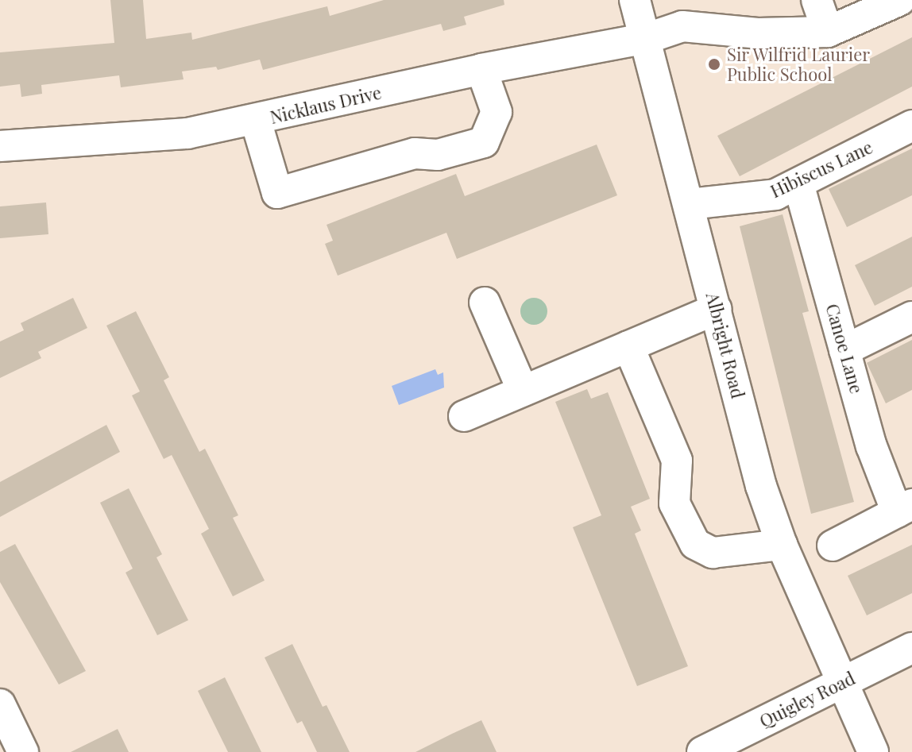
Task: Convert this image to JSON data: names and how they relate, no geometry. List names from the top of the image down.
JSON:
{
  "streets": {
    "street": [
      "Nicklaus Drive",
      "Hibiscus Lane",
      "Albright Road",
      "Canoe Lane",
      "Quigley Road"
    ]
  },
  "crossings": [
    ["Nicklaus Drive", "Albright Road"],
    ["Hibiscus Lane", "Albright Road"],
    ["Hibiscus Lane", "Canoe Lane"],
    ["Albright Road", "Quigley Road"]
  ],
  "places": ["Sir Wilfrid Laurier Public School"]
}
